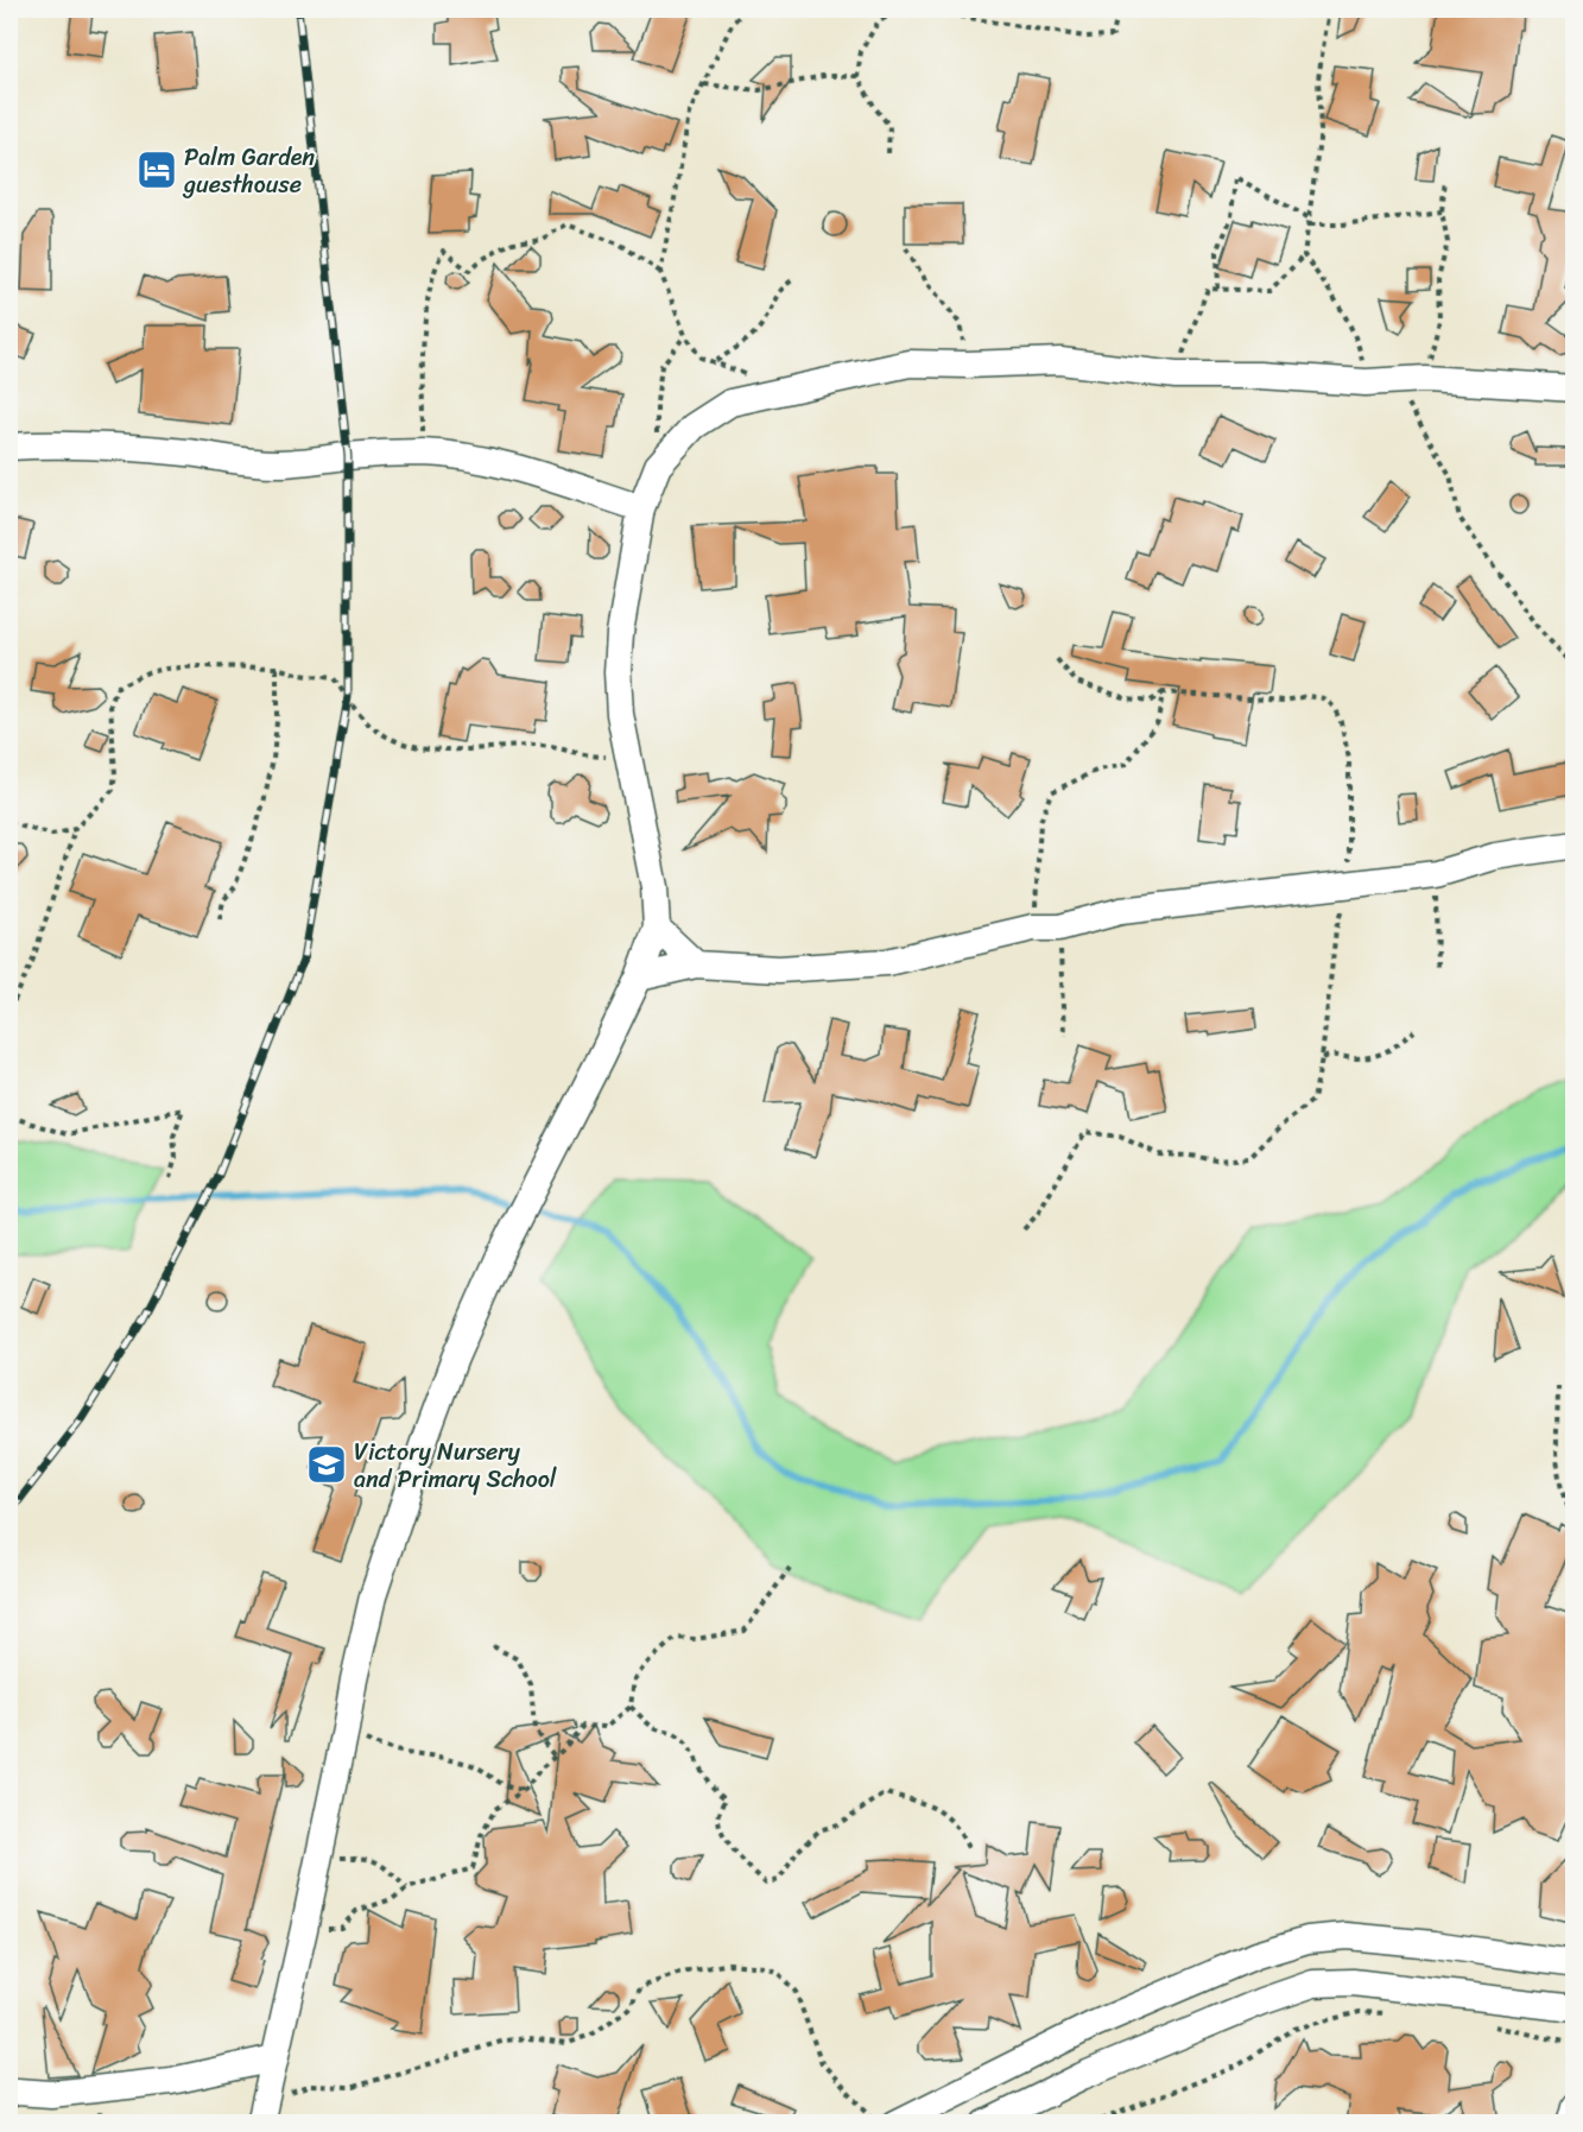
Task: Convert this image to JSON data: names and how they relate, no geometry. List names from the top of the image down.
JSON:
{
  "places": {
    "hotel": ["Palm Garden guesthouse"],
    "school or university": ["Victory Nursery and Primary School"]
  }
}
